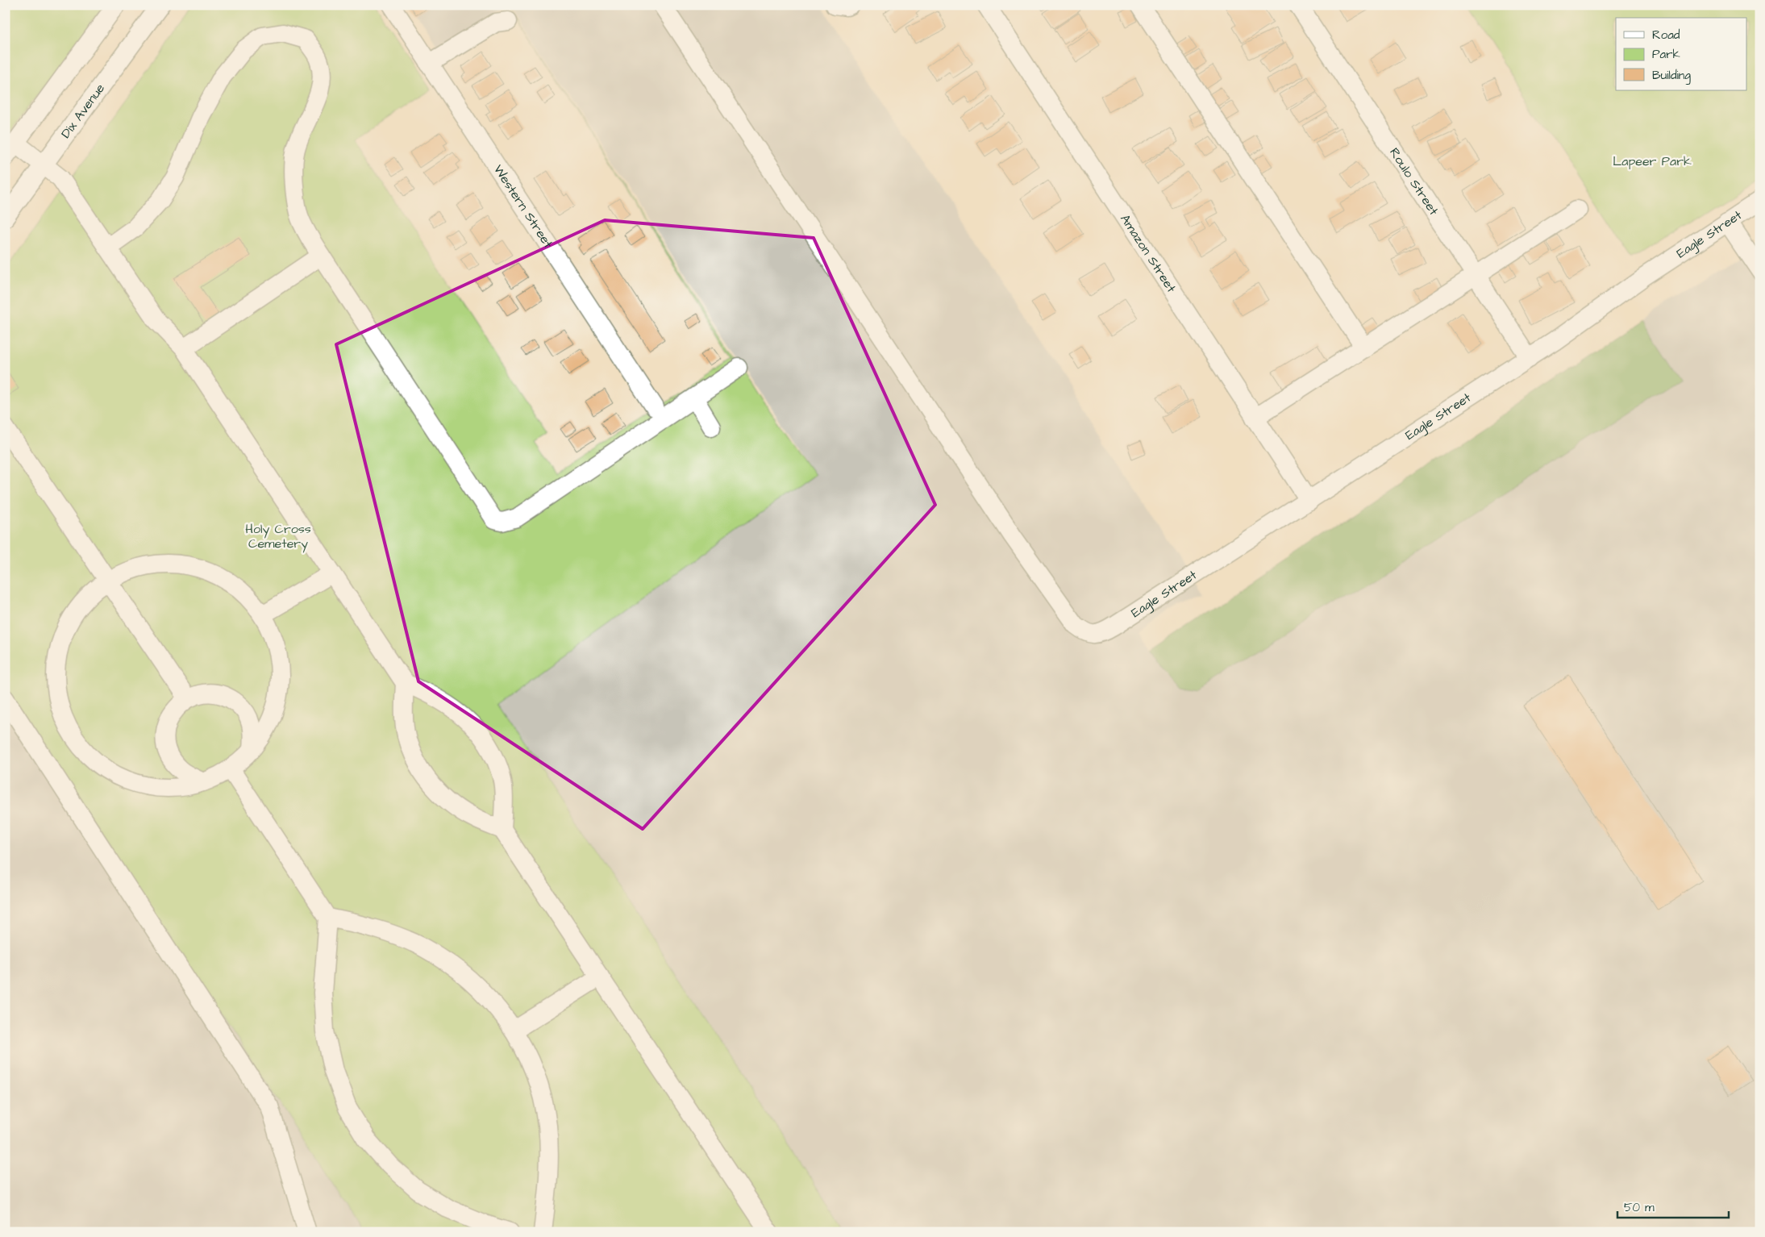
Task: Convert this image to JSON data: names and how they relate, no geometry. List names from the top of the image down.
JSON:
{
  "streets": {
    "street": [
      "Dix Avenue",
      "Roulo Street",
      "Western Street",
      "Eagle Street",
      "Amazon Street"
    ]
  },
  "crossings": [
    ["Roulo Street", "Eagle Street"],
    ["Eagle Street", "Amazon Street"]
  ],
  "parks": ["Lapeer Park", "Holy Cross Cemetery"],
  "legend": ["Road", "Park", "Building"],
  "scale_bar": "50 m"
}
